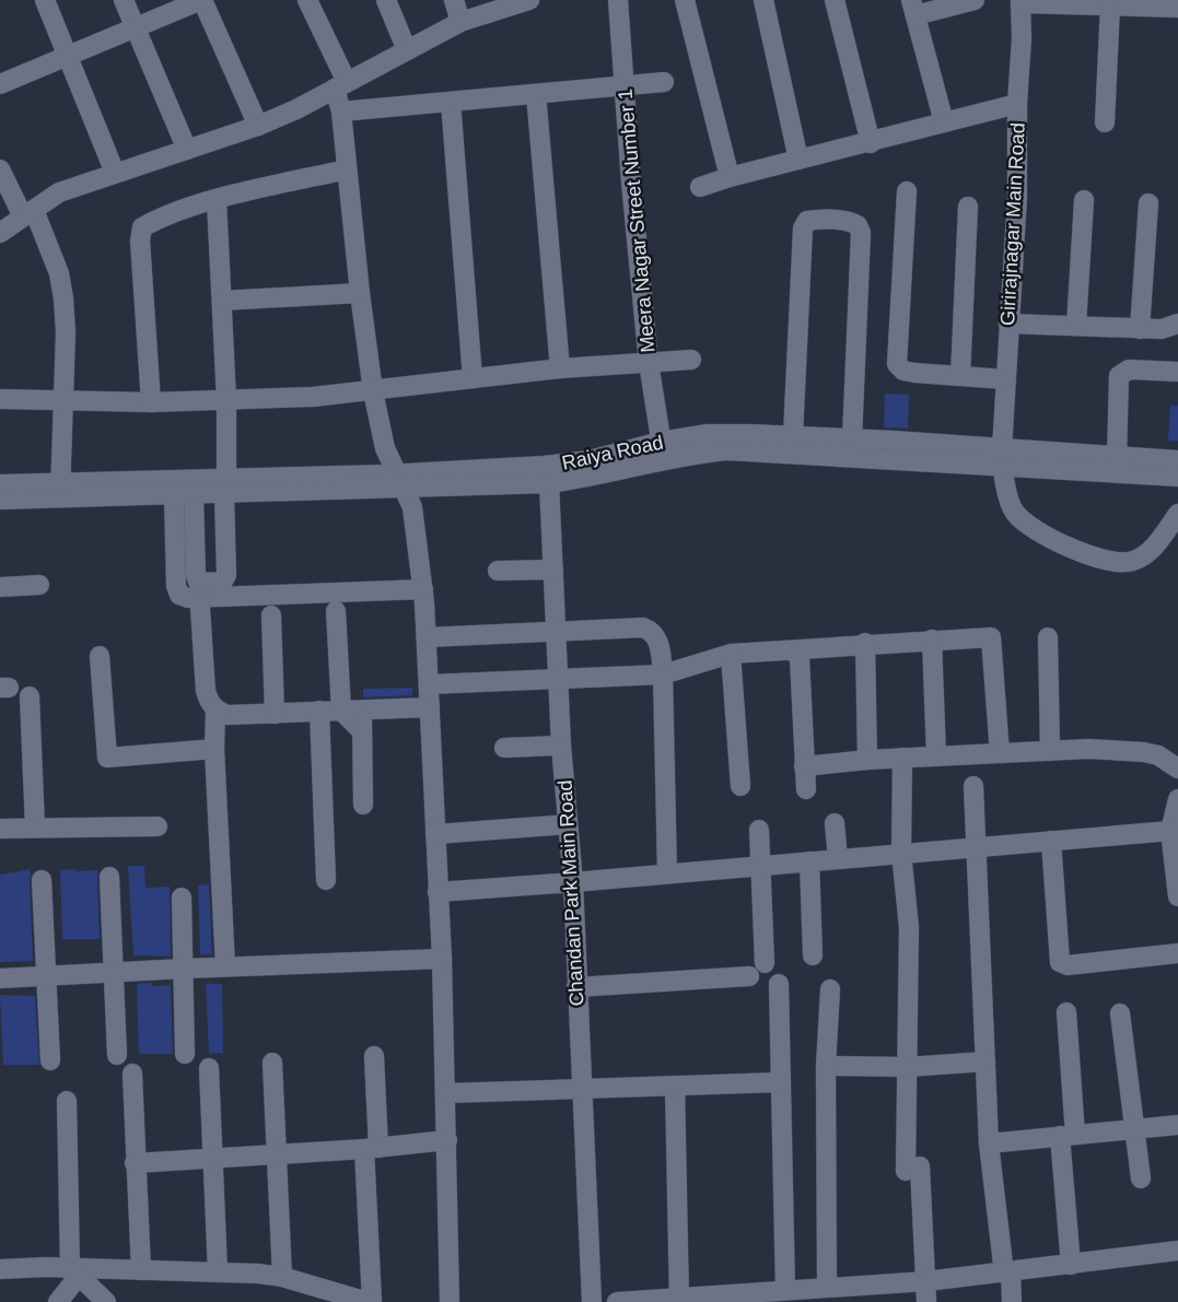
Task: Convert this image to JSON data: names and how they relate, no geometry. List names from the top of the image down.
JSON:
{
  "streets": {
    "street": [
      "Meera Nagar Street Number 1",
      "Girirajnagar Main Road",
      "Raiya Road",
      "Chandan Park Main Road"
    ]
  },
  "crossings": [
    ["Meera Nagar Street Number 1", "Raiya Road"],
    ["Girirajnagar Main Road", "Raiya Road"],
    ["Raiya Road", "Chandan Park Main Road"]
  ]
}
